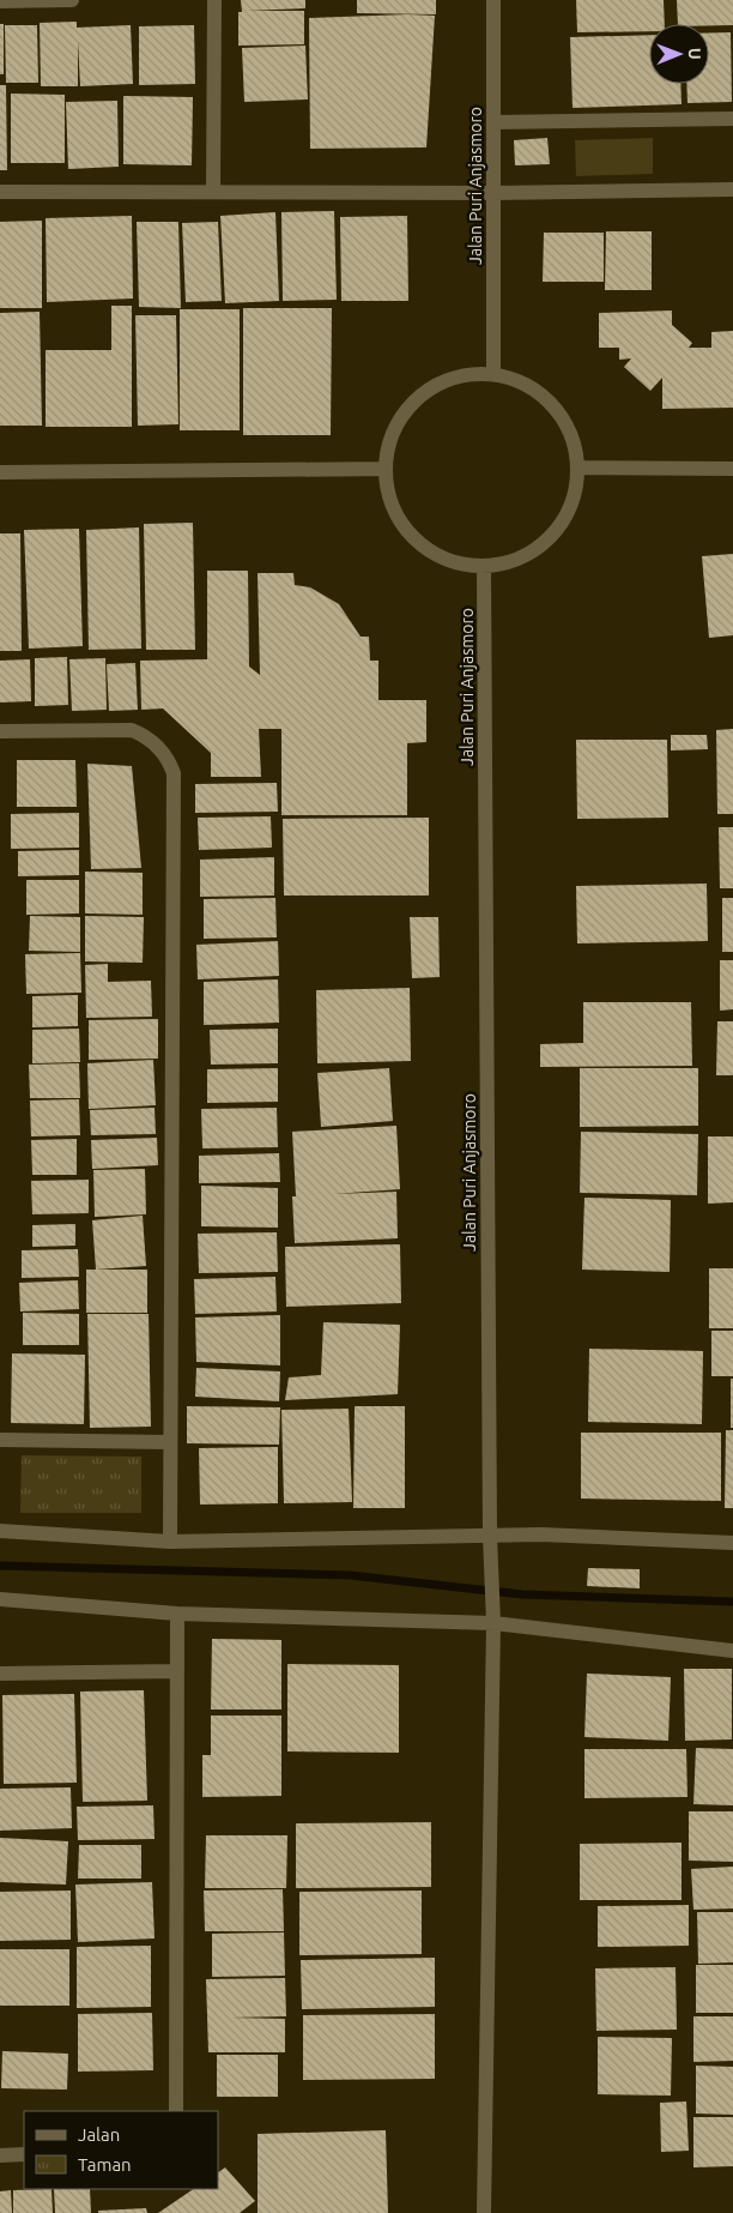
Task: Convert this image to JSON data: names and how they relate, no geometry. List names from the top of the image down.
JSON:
{
  "streets": {
    "street": ["Jalan Puri Anjasmoro"]
  },
  "legend": ["Jalan", "Taman"],
  "north": "right"
}
